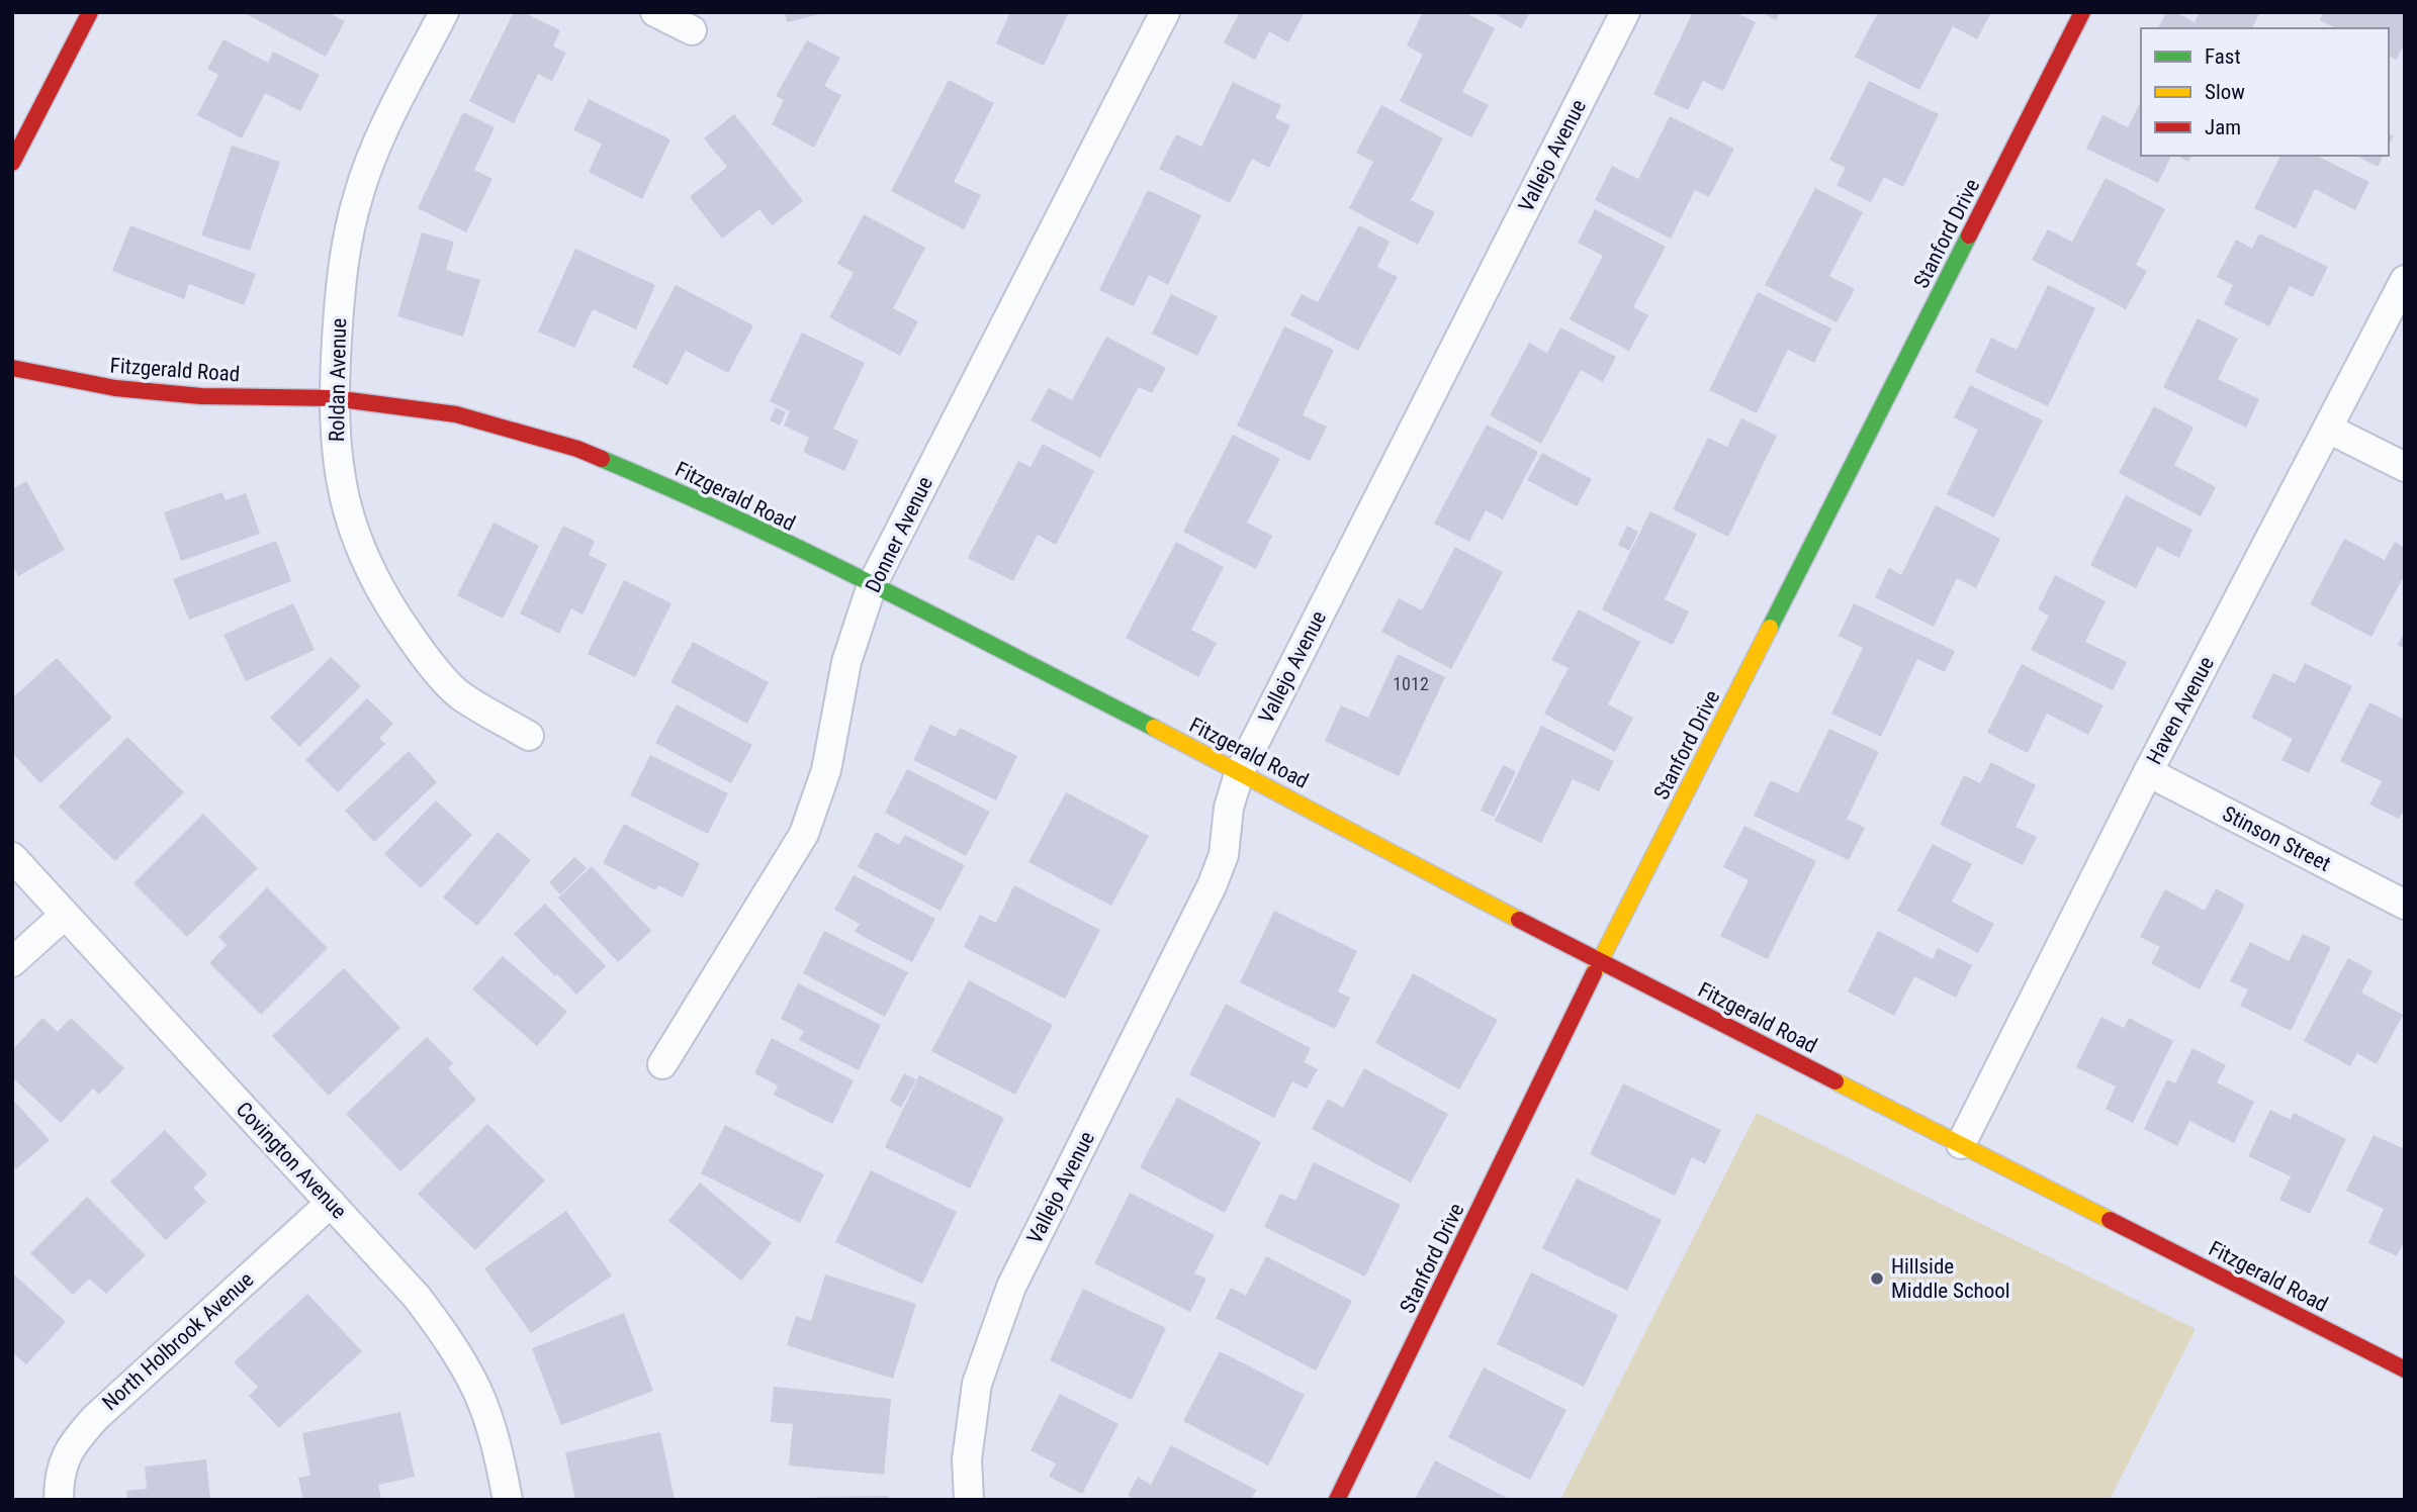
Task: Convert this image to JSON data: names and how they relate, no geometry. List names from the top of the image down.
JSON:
{
  "streets": {
    "main road": ["Stanford Drive", "Fitzgerald Road"],
    "street": [
      "Vallejo Avenue",
      "Roldan Avenue",
      "Donner Avenue",
      "Haven Avenue",
      "Stinson Street",
      "Covington Avenue",
      "North Holbrook Avenue"
    ]
  },
  "crossings": [
    ["Vallejo Avenue", "Fitzgerald Road"],
    ["Stanford Drive", "Fitzgerald Road"],
    ["Fitzgerald Road", "Roldan Avenue"],
    ["Fitzgerald Road", "Donner Avenue"],
    ["Fitzgerald Road", "Haven Avenue"],
    ["Haven Avenue", "Stinson Street"],
    ["Covington Avenue", "North Holbrook Avenue"]
  ],
  "places": ["Hillside Middle School"],
  "house_numbers": ["1012"],
  "legend": ["Fast", "Slow", "Jam"]
}
